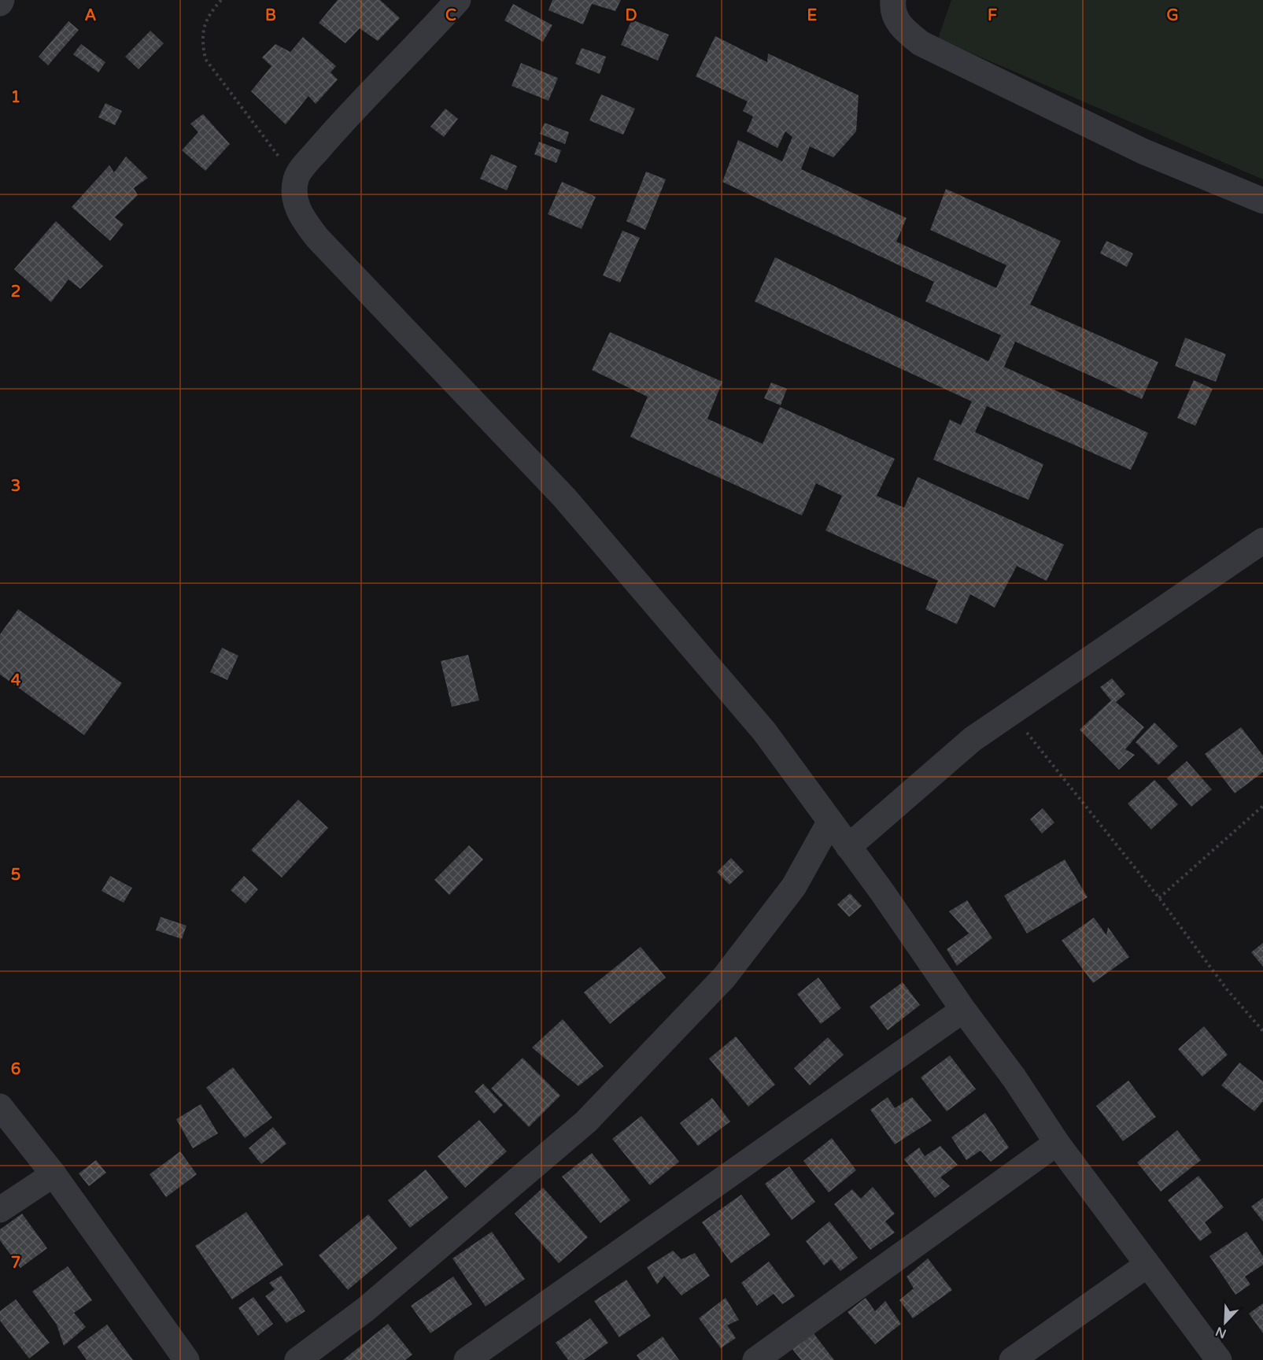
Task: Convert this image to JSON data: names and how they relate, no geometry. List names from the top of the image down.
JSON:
{
  "north": "bottom left",
  "grid": {
    "columns": [
      "A",
      "B",
      "C",
      "D",
      "E",
      "F",
      "G"
    ],
    "rows": [
      "1",
      "2",
      "3",
      "4",
      "5",
      "6",
      "7"
    ]
  }
}
